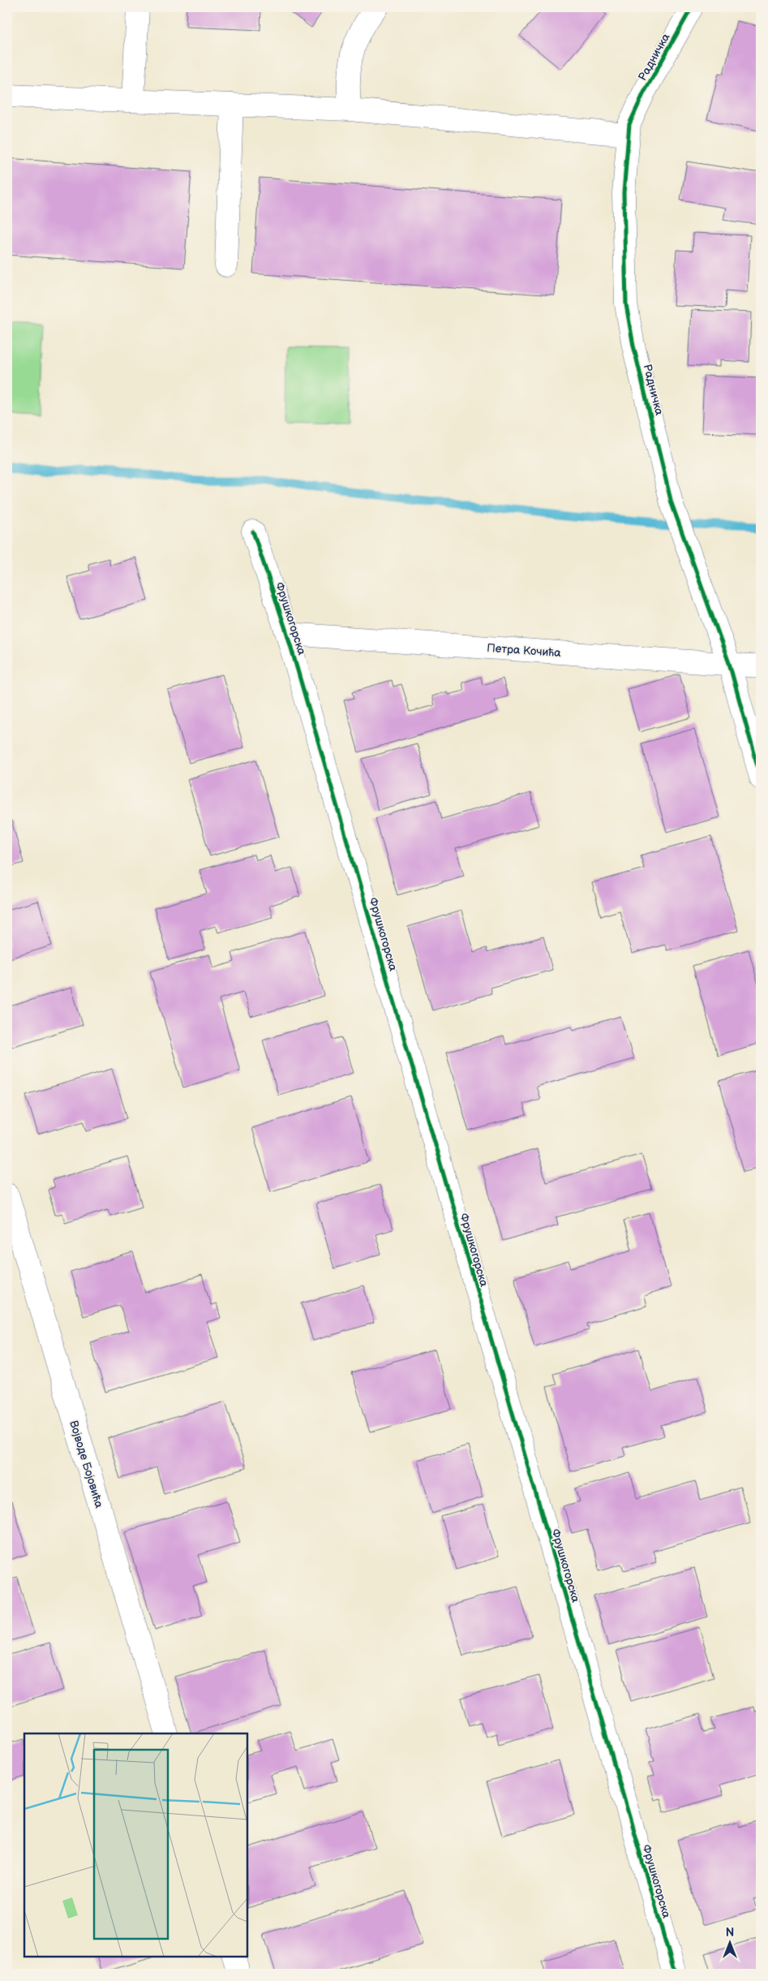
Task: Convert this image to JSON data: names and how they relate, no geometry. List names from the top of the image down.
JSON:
{
  "streets": {
    "street": [
      "Радничка",
      "Фрушкогорска",
      "Петра Кочића",
      "Војводе Бојовића"
    ]
  },
  "crossings": [
    ["Радничка", "Петра Кочића"],
    ["Фрушкогорска", "Петра Кочића"]
  ],
  "north": "top"
}
